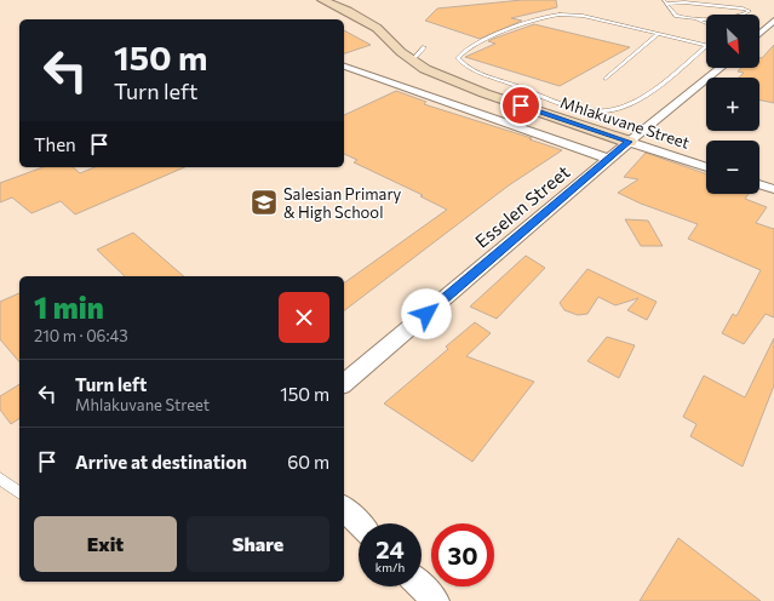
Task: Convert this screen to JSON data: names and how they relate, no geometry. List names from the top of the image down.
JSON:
{
  "streets": {
    "street": ["Mhlakuvane Street", "Esselen Street"]
  },
  "crossings": [
    ["Mhlakuvane Street", "Esselen Street"]
  ],
  "places": {
    "school or university": ["Salesian Primary & High School"]
  },
  "north": "bottom right",
  "page": {
    "map_buttons": ["+", "−"],
    "turn": ["150 m", "Turn left"],
    "then": "Then",
    "heading": ["1 min", "210 m · 06:43"],
    "list": [
      {
        "name": "Turn left",
        "note": "Mhlakuvane Street",
        "value": "150 m"
      },
      {
        "name": "Arrive at destination",
        "value": "60 m"
      }
    ],
    "buttons": ["Exit", "Share"],
    "speed": "24 km/h",
    "limit": "30"
  }
}
